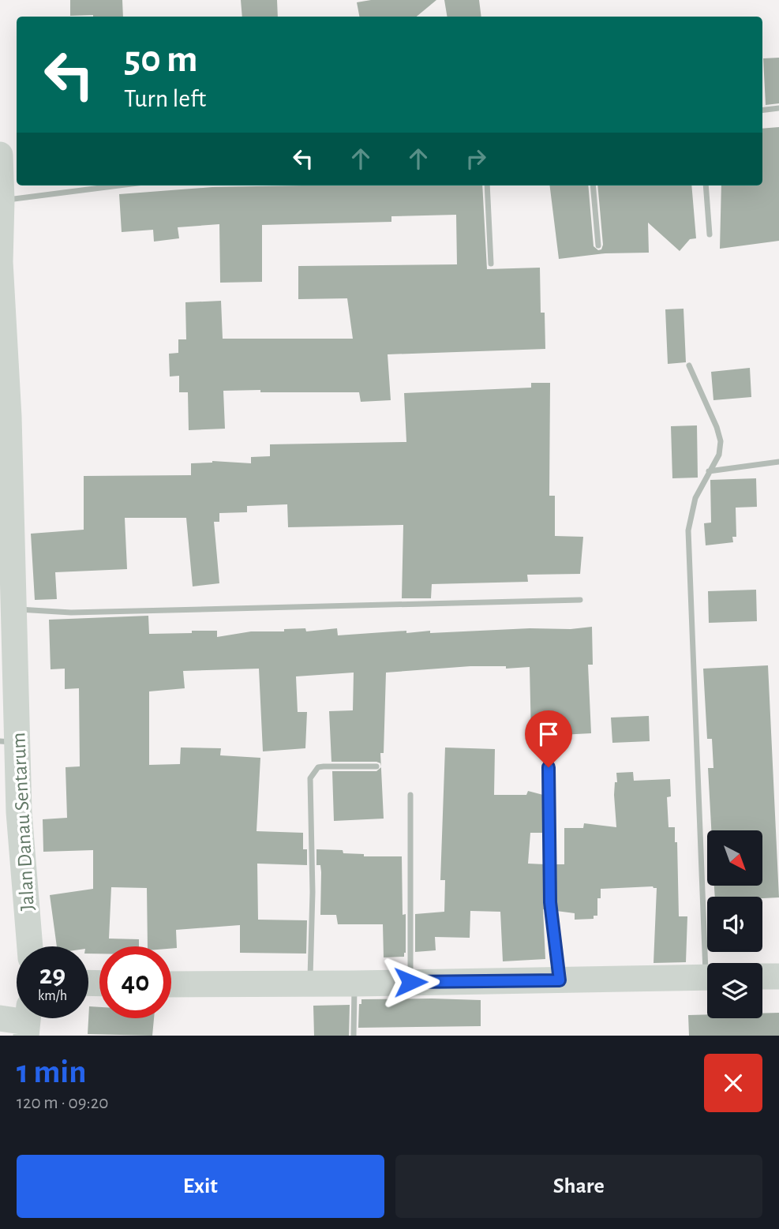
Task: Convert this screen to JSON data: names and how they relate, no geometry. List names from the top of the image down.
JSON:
{
  "streets": {
    "street": ["Jalan Danau Sentarum"]
  },
  "north": "bottom right",
  "page": {
    "turn": ["50 m", "Turn left"],
    "speed": "29 km/h",
    "limit": "40",
    "heading": ["1 min", "120 m · 09:20"],
    "buttons": ["Exit", "Share"]
  }
}
